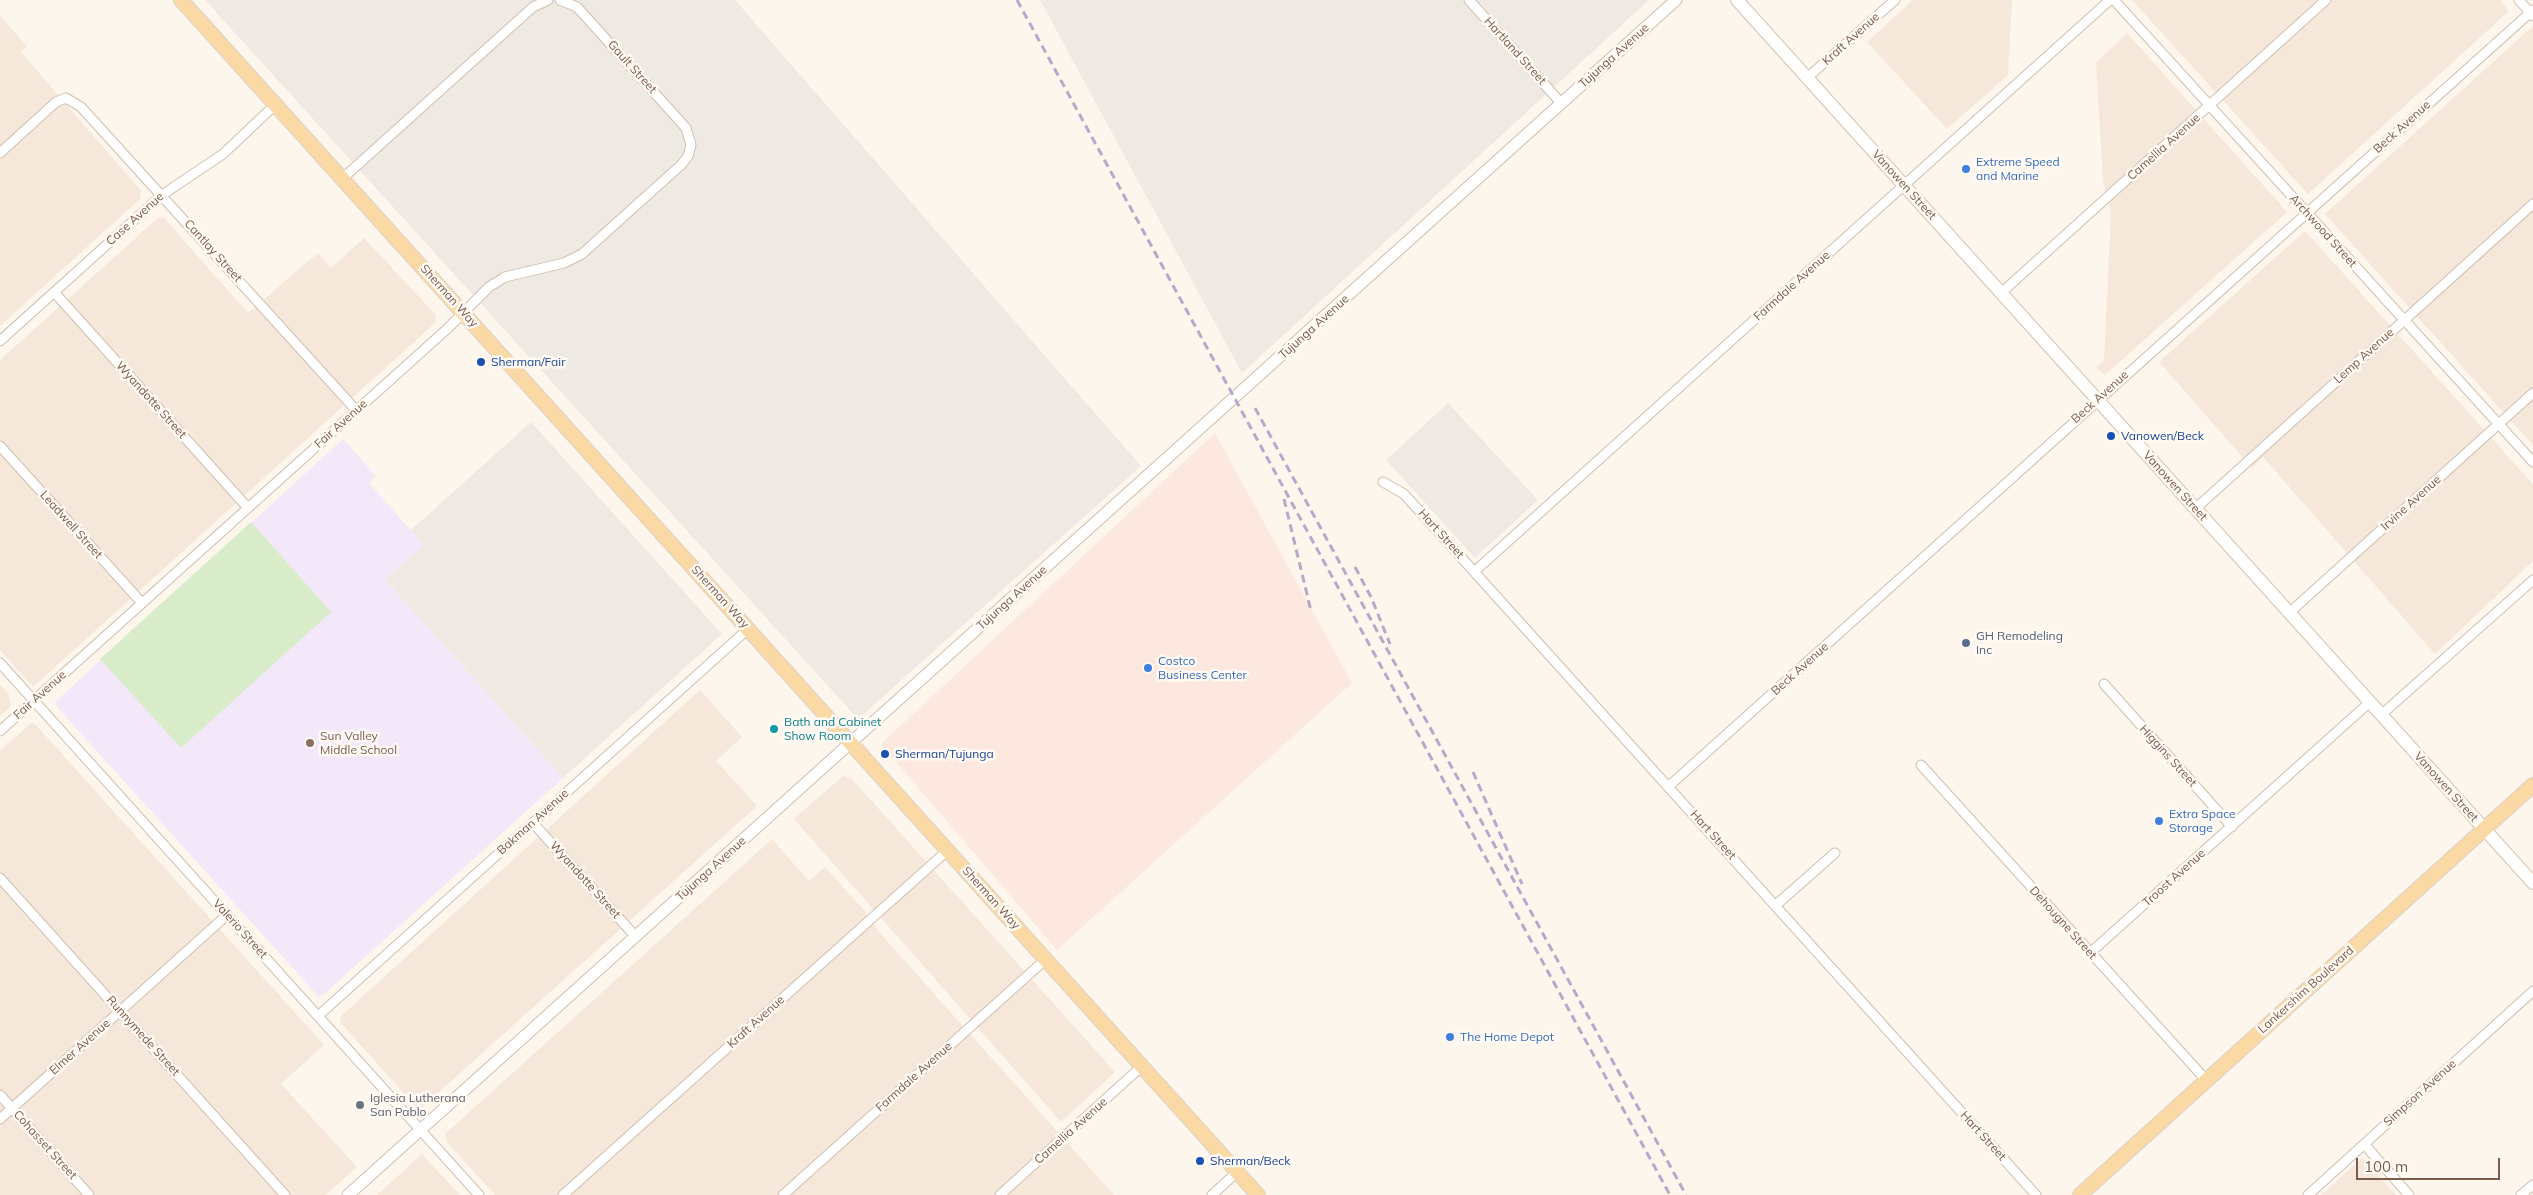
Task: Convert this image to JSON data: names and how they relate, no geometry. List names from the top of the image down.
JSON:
{
  "streets": {
    "main road": ["Vanowen Street", "Sherman Way", "Lankershim Boulevard"],
    "street": [
      "Kraft Avenue",
      "Hartland Street",
      "Tujunga Avenue",
      "Gault Street",
      "Beck Avenue",
      "Camellia Avenue",
      "Case Avenue",
      "Archwood Street",
      "Cantlay Street",
      "Farmdale Avenue",
      "Lemp Avenue",
      "Wyandotte Street",
      "Fair Avenue",
      "Irvine Avenue",
      "Leadwell Street",
      "Hart Street",
      "Higgins Street",
      "Bakman Avenue",
      "Troost Avenue",
      "Dehougne Street",
      "Valerio Street",
      "Runnymede Street",
      "Elmer Avenue",
      "Simpson Avenue",
      "Cohasset Street"
    ]
  },
  "crossings": [
    ["Kraft Avenue", "Vanowen Street"],
    ["Kraft Avenue", "Sherman Way"],
    ["Hartland Street", "Tujunga Avenue"],
    ["Tujunga Avenue", "Sherman Way"],
    ["Tujunga Avenue", "Wyandotte Street"],
    ["Tujunga Avenue", "Valerio Street"],
    ["Gault Street", "Fair Avenue"],
    ["Beck Avenue", "Vanowen Street"],
    ["Beck Avenue", "Archwood Street"],
    ["Beck Avenue", "Hart Street"],
    ["Camellia Avenue", "Vanowen Street"],
    ["Camellia Avenue", "Archwood Street"],
    ["Camellia Avenue", "Sherman Way"],
    ["Vanowen Street", "Farmdale Avenue"],
    ["Vanowen Street", "Lemp Avenue"],
    ["Vanowen Street", "Irvine Avenue"],
    ["Vanowen Street", "Troost Avenue"],
    ["Vanowen Street", "Lankershim Boulevard"],
    ["Case Avenue", "Cantlay Street"],
    ["Case Avenue", "Sherman Way"],
    ["Case Avenue", "Wyandotte Street"],
    ["Archwood Street", "Lemp Avenue"],
    ["Archwood Street", "Irvine Avenue"],
    ["Cantlay Street", "Fair Avenue"],
    ["Farmdale Avenue", "Sherman Way"],
    ["Farmdale Avenue", "Hart Street"],
    ["Sherman Way", "Fair Avenue"],
    ["Sherman Way", "Bakman Avenue"],
    ["Wyandotte Street", "Fair Avenue"],
    ["Wyandotte Street", "Bakman Avenue"],
    ["Fair Avenue", "Leadwell Street"],
    ["Fair Avenue", "Valerio Street"],
    ["Higgins Street", "Troost Avenue"],
    ["Bakman Avenue", "Valerio Street"],
    ["Troost Avenue", "Dehougne Street"],
    ["Dehougne Street", "Lankershim Boulevard"],
    ["Valerio Street", "Elmer Avenue"],
    ["Runnymede Street", "Elmer Avenue"],
    ["Elmer Avenue", "Cohasset Street"]
  ],
  "places": [
    "Extreme Speed and Marine",
    "Sherman/Fair",
    "Vanowen/Beck",
    "GH Remodeling Inc",
    "Costco Business Center",
    "Bath and Cabinet Show Room",
    "Sun Valley Middle School",
    "Sherman/Tujunga",
    "Extra Space Storage",
    "The Home Depot",
    "Iglesia Lutherana San Pablo",
    "Sherman/Beck"
  ],
  "scale_bar": "100 m"
}
